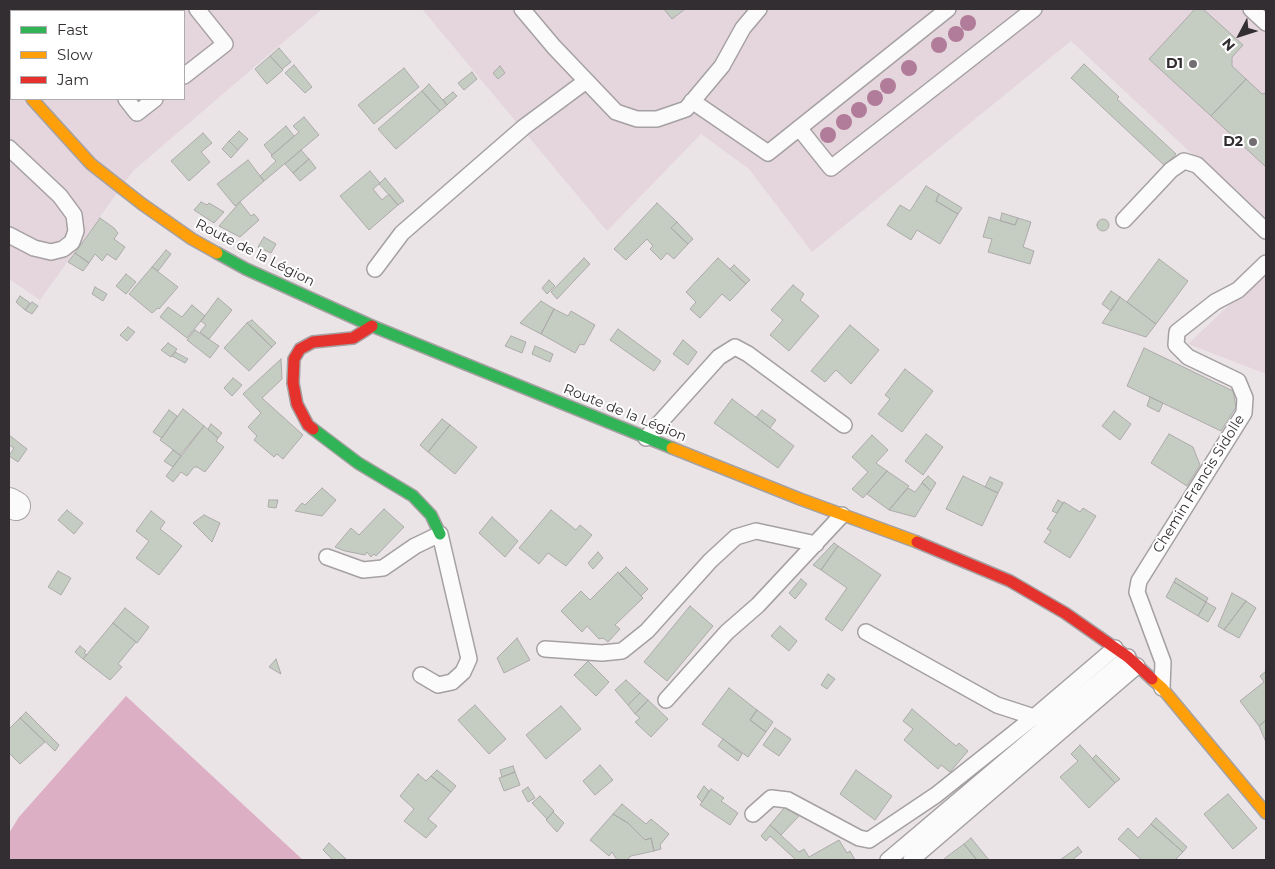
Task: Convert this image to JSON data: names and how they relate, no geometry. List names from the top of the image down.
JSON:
{
  "streets": {
    "main road": ["Route de la Légion"],
    "lane": ["Chemin Francis Sidolle"]
  },
  "crossings": [
    ["Route de la Légion", "Chemin Francis Sidolle"]
  ],
  "places": ["D1", "D2"],
  "legend": ["Fast", "Slow", "Jam"],
  "north": "bottom left"
}
